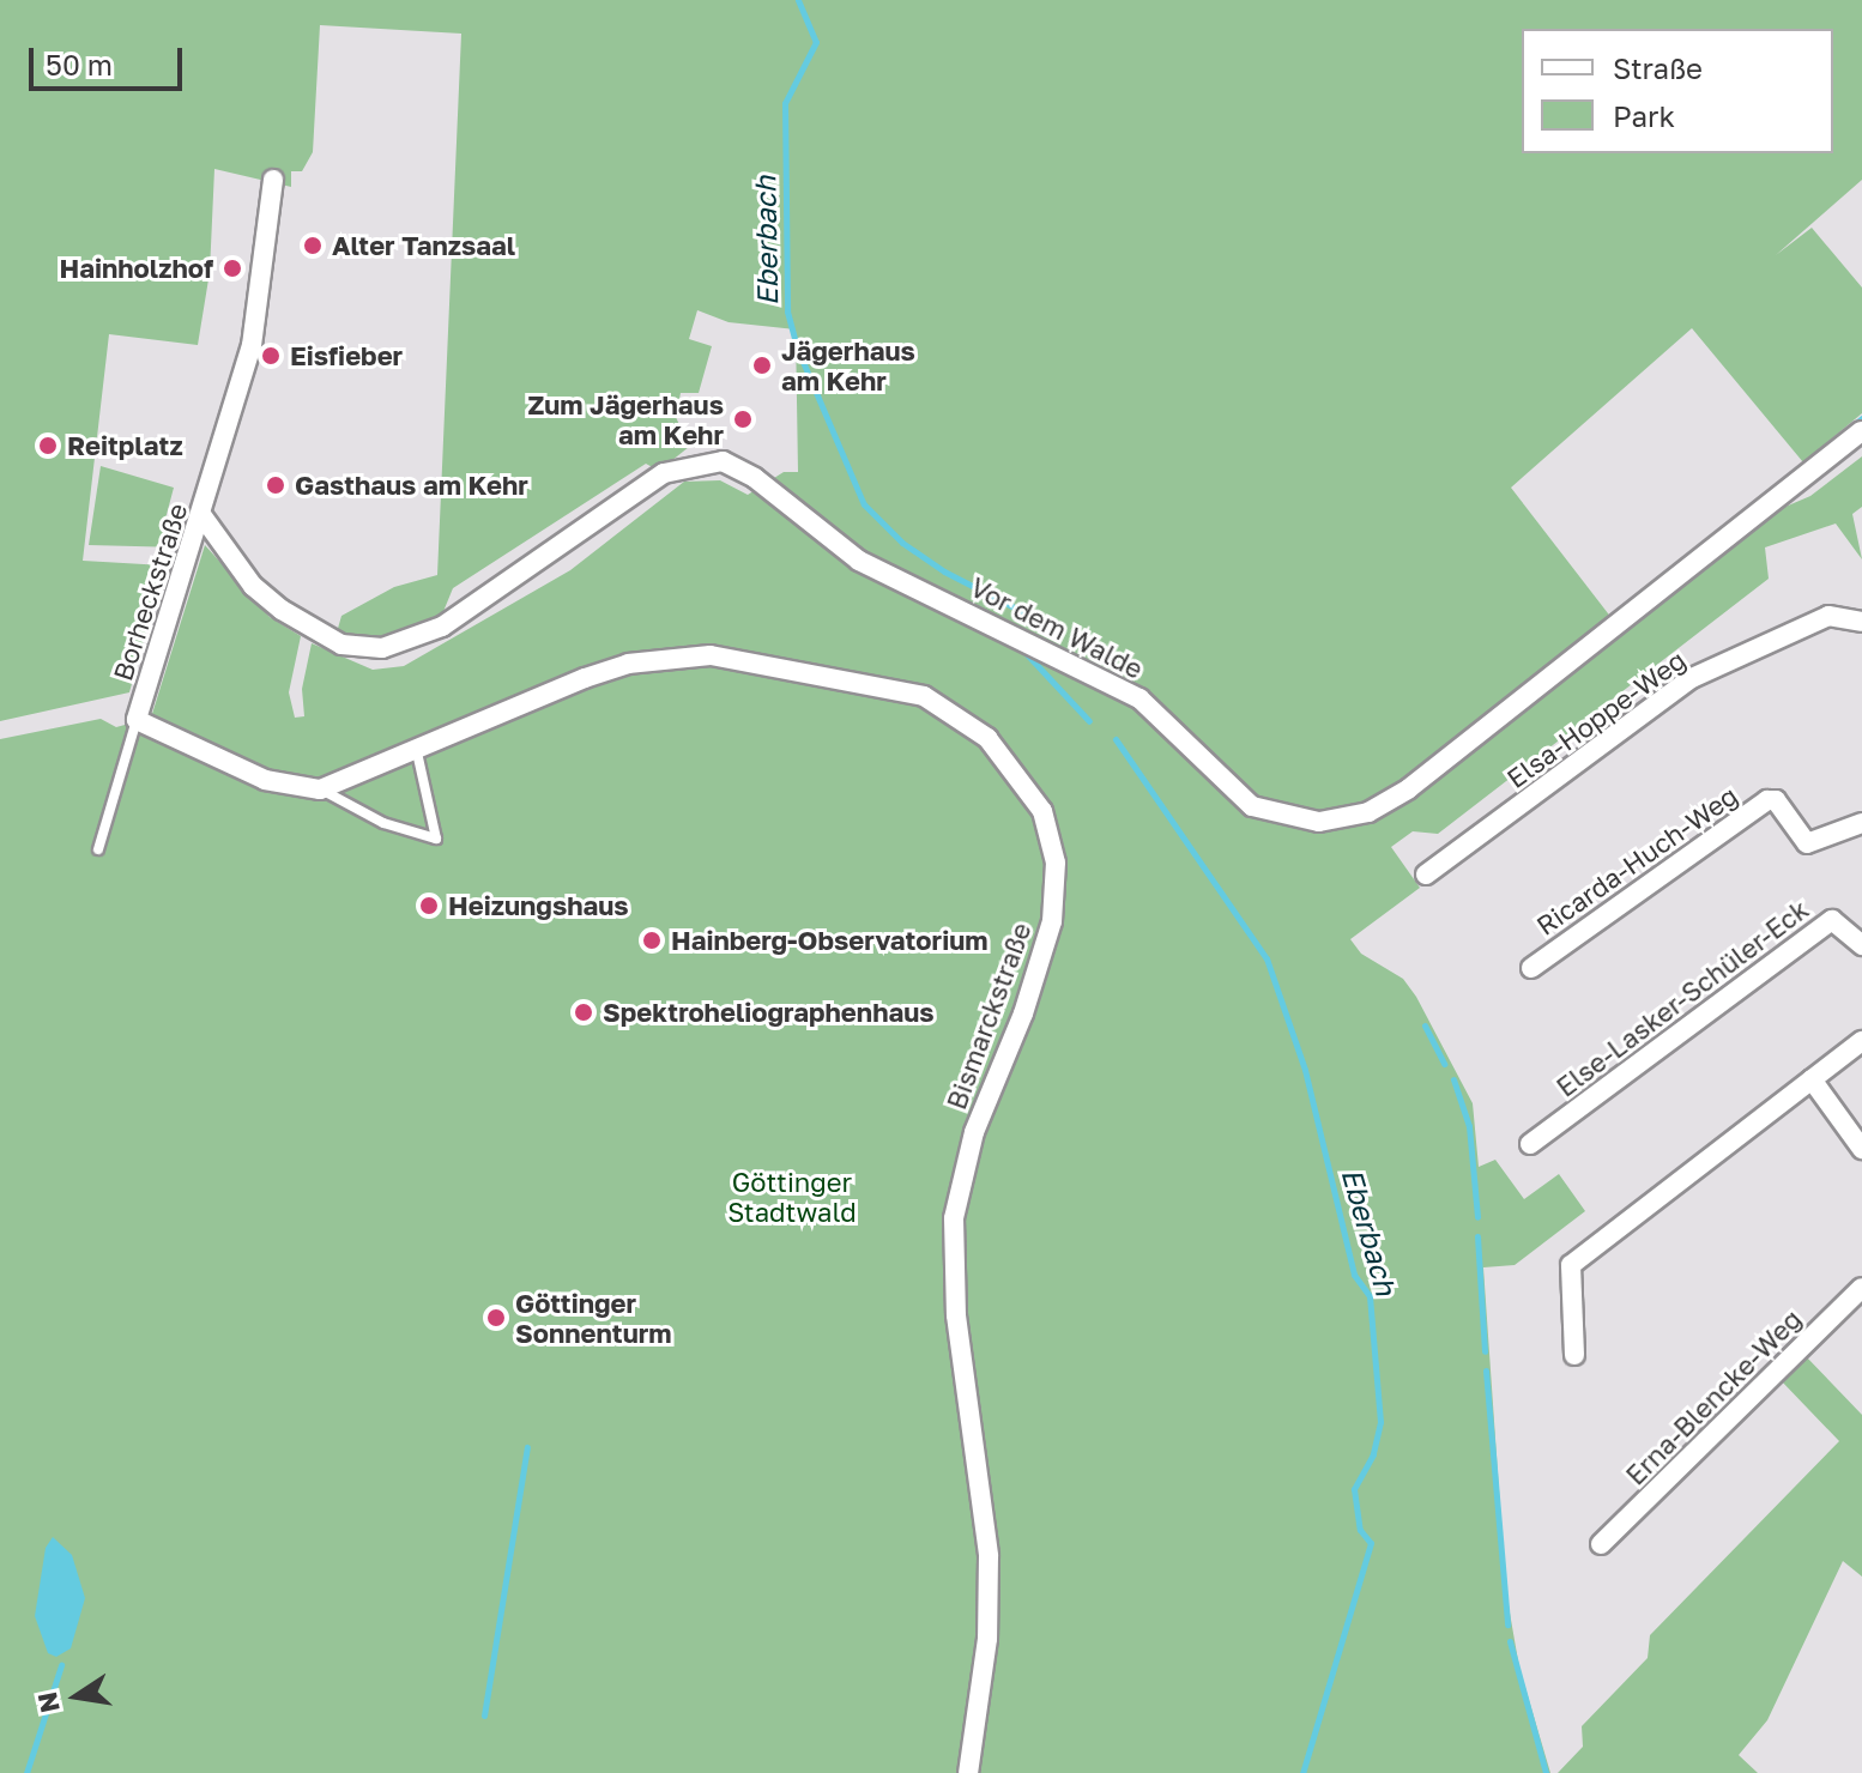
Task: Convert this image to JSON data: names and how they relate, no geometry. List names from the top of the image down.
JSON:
{
  "streets": {
    "street": [
      "Borheckstraße",
      "Vor dem Walde",
      "Elsa-Hoppe-Weg",
      "Ricarda-Huch-Weg",
      "Else-Lasker-Schüler-Eck",
      "Bismarckstraße",
      "Erna-Blencke-Weg"
    ]
  },
  "crossings": [
    ["Borheckstraße", "Vor dem Walde"]
  ],
  "water": ["Eberbach"],
  "parks": ["Göttinger Stadtwald"],
  "places": [
    "Alter Tanzsaal",
    "Hainholzhof",
    "Eisfieber",
    "Jägerhaus am Kehr",
    "Zum Jägerhaus am Kehr",
    "Reitplatz",
    "Gasthaus am Kehr",
    "Heizungshaus",
    "Hainberg-Observatorium",
    "Spektroheliographenhaus",
    "Göttinger Sonnenturm"
  ],
  "legend": ["Straße", "Park"],
  "scale_bar": "50 m",
  "north": "left"
}
